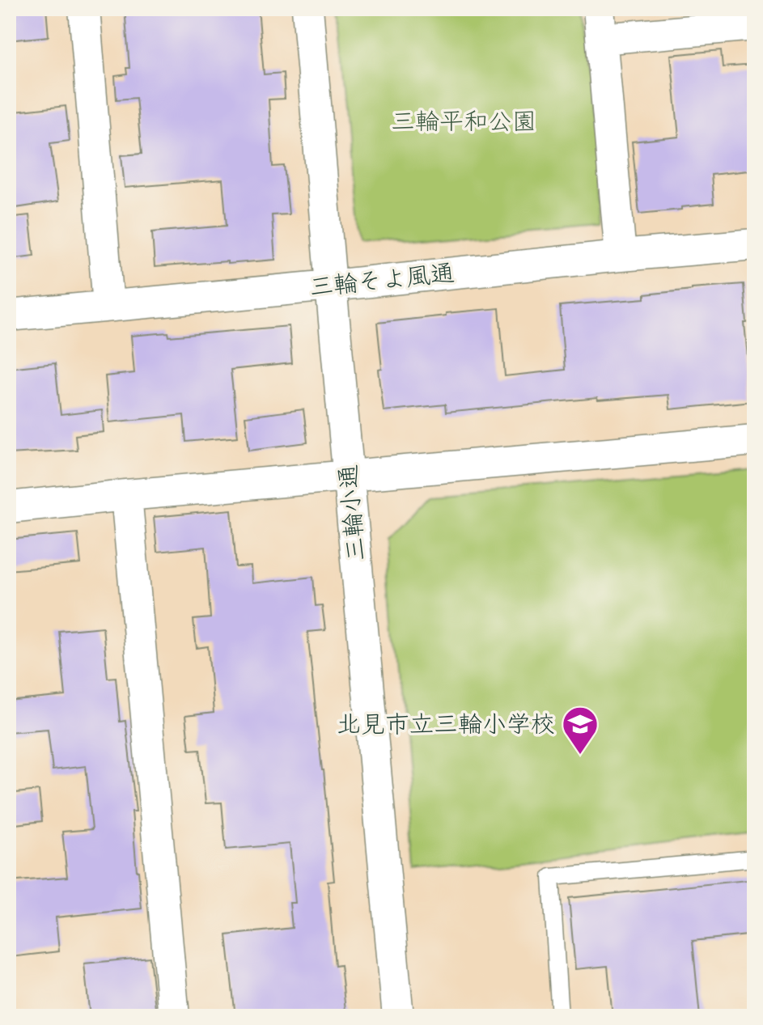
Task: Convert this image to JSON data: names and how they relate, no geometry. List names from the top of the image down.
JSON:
{
  "streets": {
    "street": ["三輪そよ風通", "三輪小通"]
  },
  "crossings": [
    ["三輪そよ風通", "三輪小通"]
  ],
  "parks": ["三輪平和公園"],
  "places": {
    "school or university": ["北見市立三輪小学校"]
  }
}
